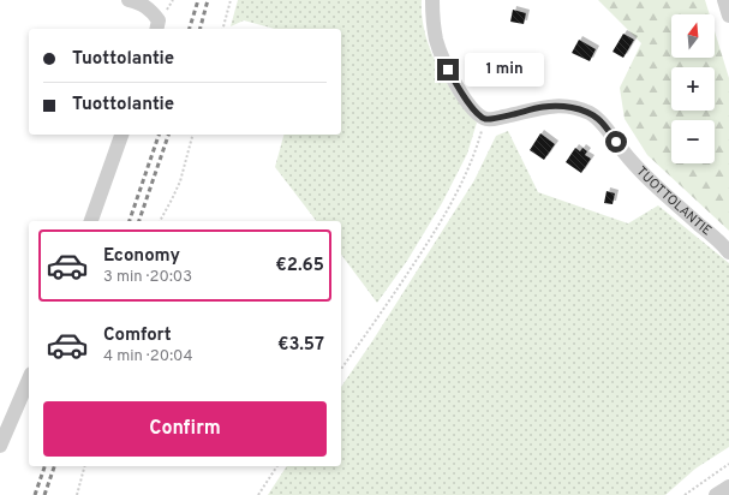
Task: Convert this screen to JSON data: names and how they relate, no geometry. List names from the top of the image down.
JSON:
{
  "streets": {
    "street": ["TUOTTOLANTIE"]
  },
  "north": "top",
  "page": {
    "map_buttons": ["+", "−"],
    "banner": ["Tuottolantie", "Tuottolantie"],
    "bubble": "1 min",
    "list": [
      {
        "name": "Economy",
        "note": "3 min · 20:03",
        "value": "€2.65"
      },
      {
        "name": "Comfort",
        "note": "4 min · 20:04",
        "value": "€3.57"
      }
    ],
    "buttons": "Confirm"
  }
}
